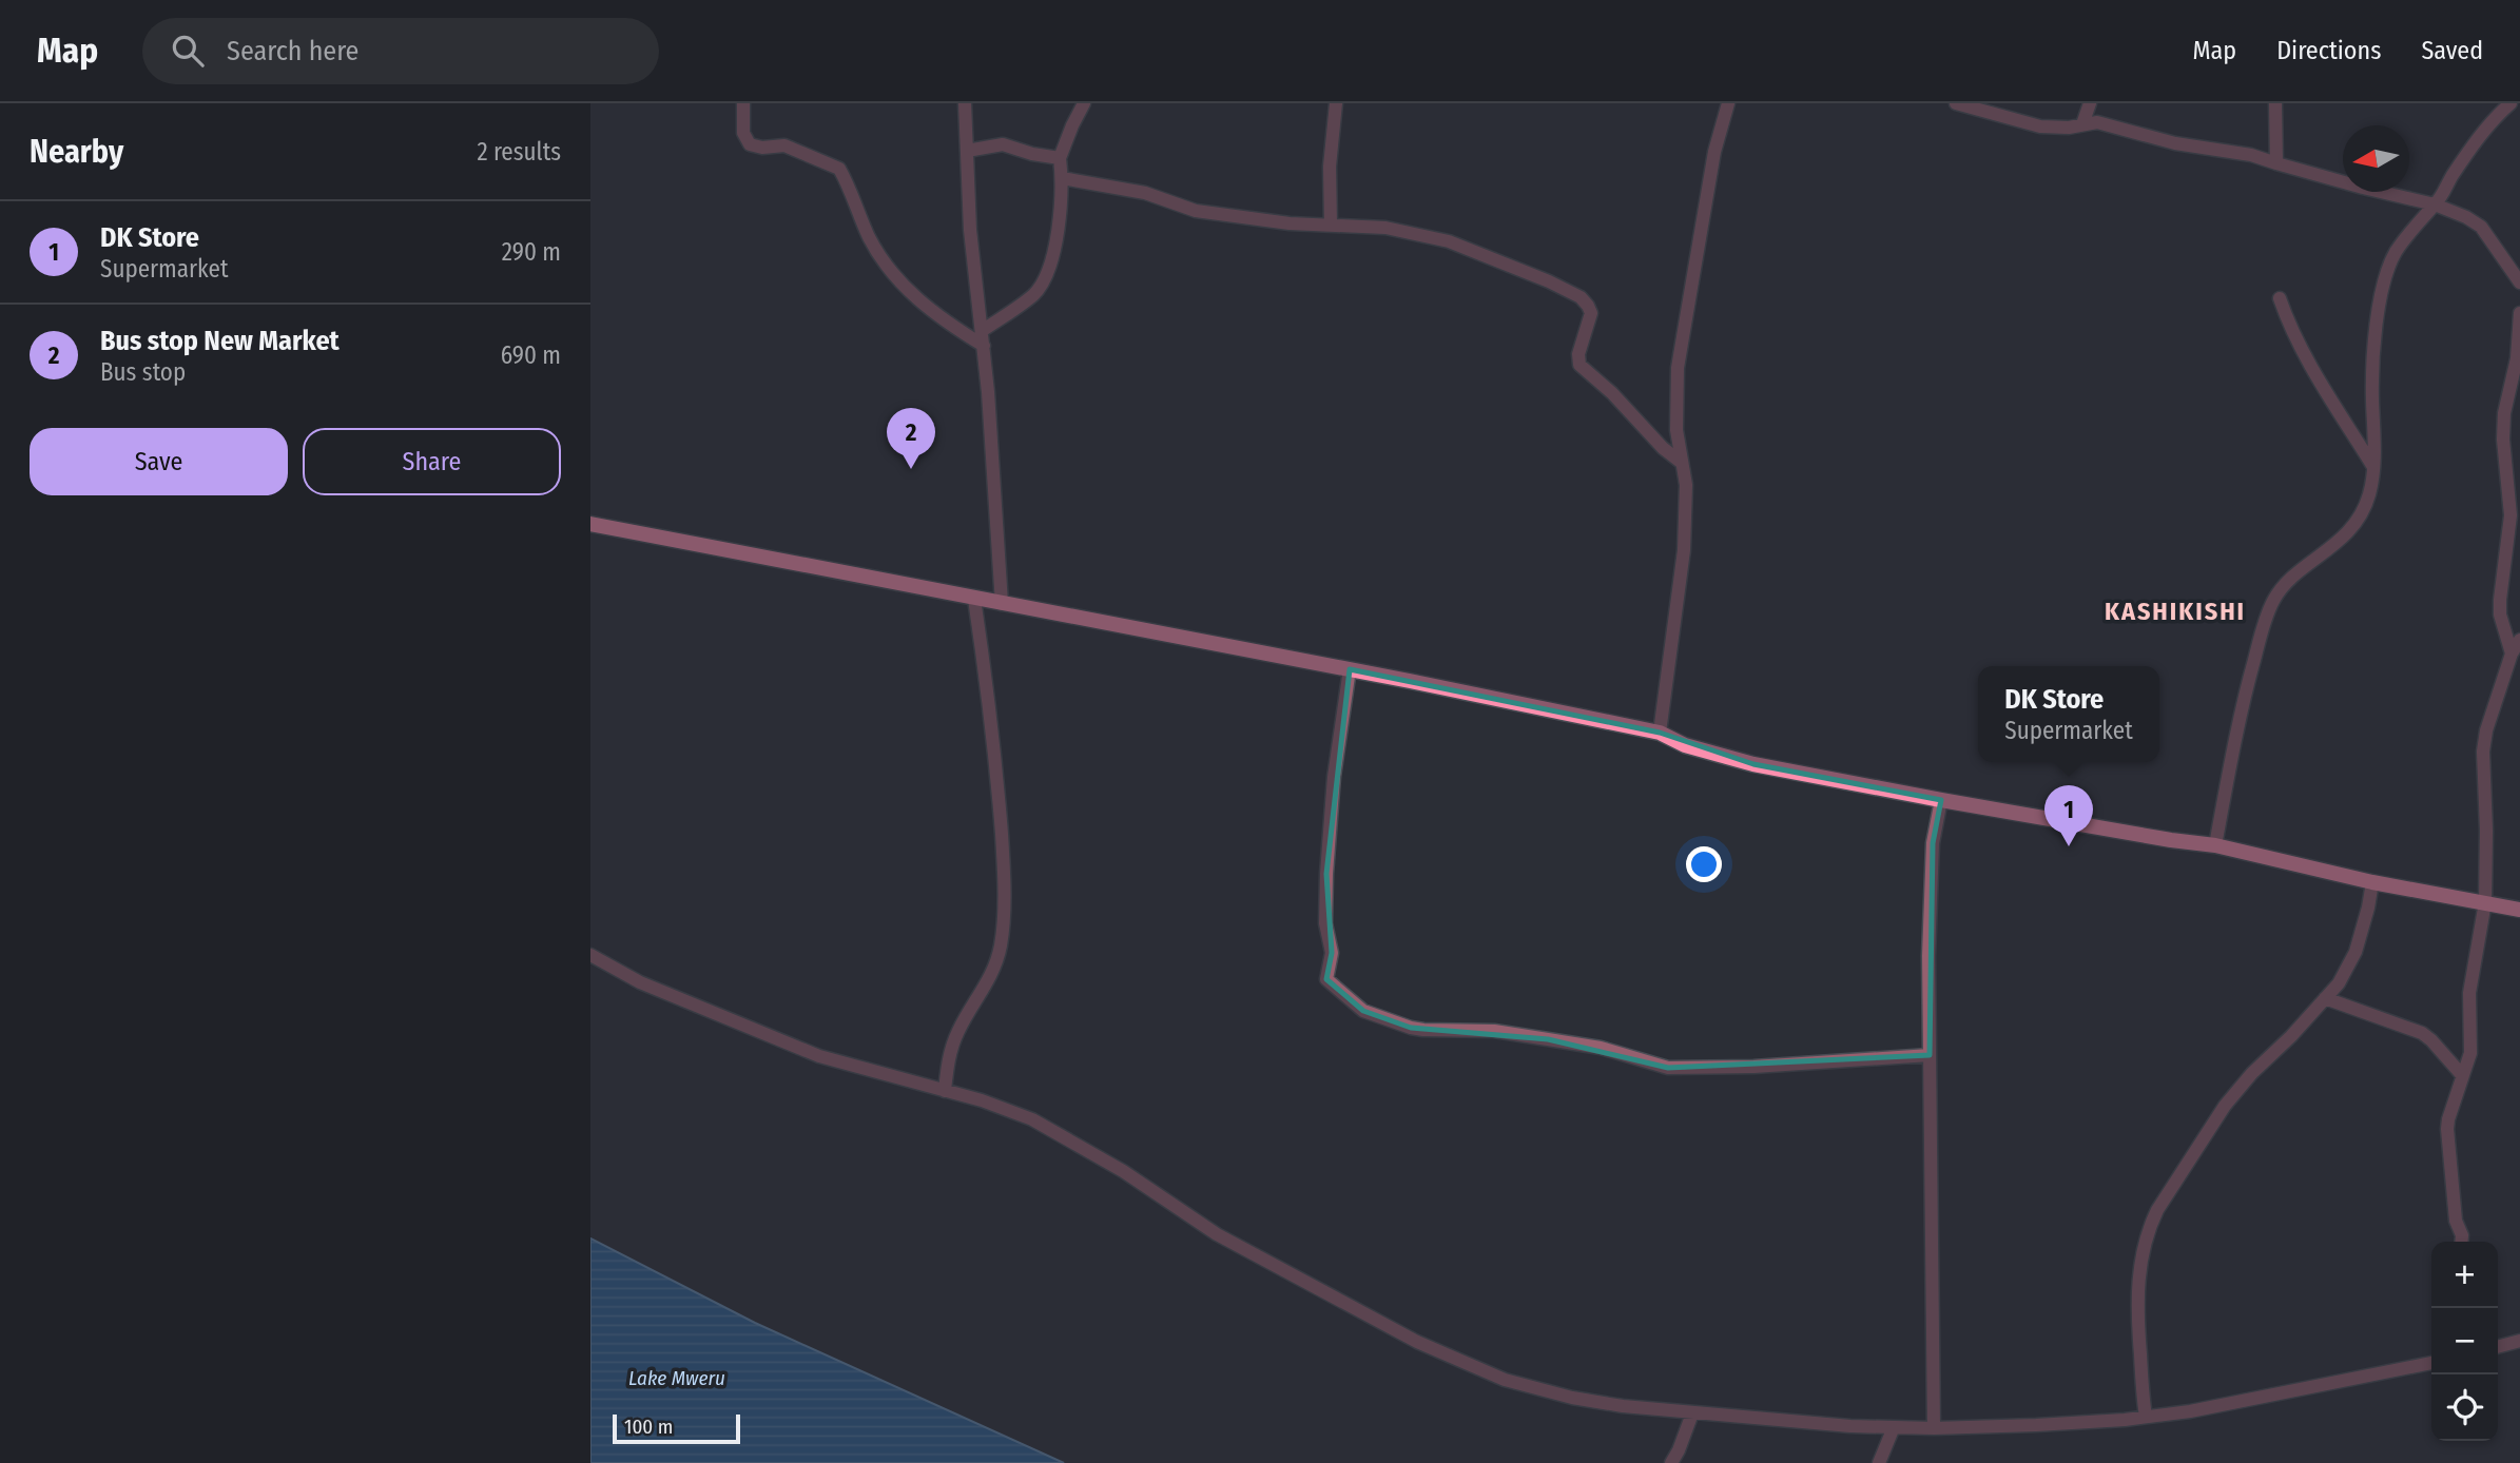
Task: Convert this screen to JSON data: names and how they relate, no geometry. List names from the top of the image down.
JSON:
{
  "districts": ["KASHIKISHI"],
  "water": ["Lake Mweru"],
  "scale_bar": "100 m",
  "north": "left",
  "page": {
    "header": "Map",
    "search": "Search here",
    "nav": ["Map", "Directions", "Saved"],
    "heading": ["Nearby", "2 results"],
    "list": [
      {
        "mark": "1",
        "name": "DK Store",
        "note": "Supermarket",
        "value": "290 m"
      },
      {
        "mark": "2",
        "name": "Bus stop New Market",
        "note": "Bus stop",
        "value": "690 m"
      }
    ],
    "buttons": ["Save", "Share"],
    "pins": ["2", "1"],
    "popup": ["DK Store", "Supermarket"],
    "map_buttons": ["+", "−"],
    "scale": "100 m"
  }
}
